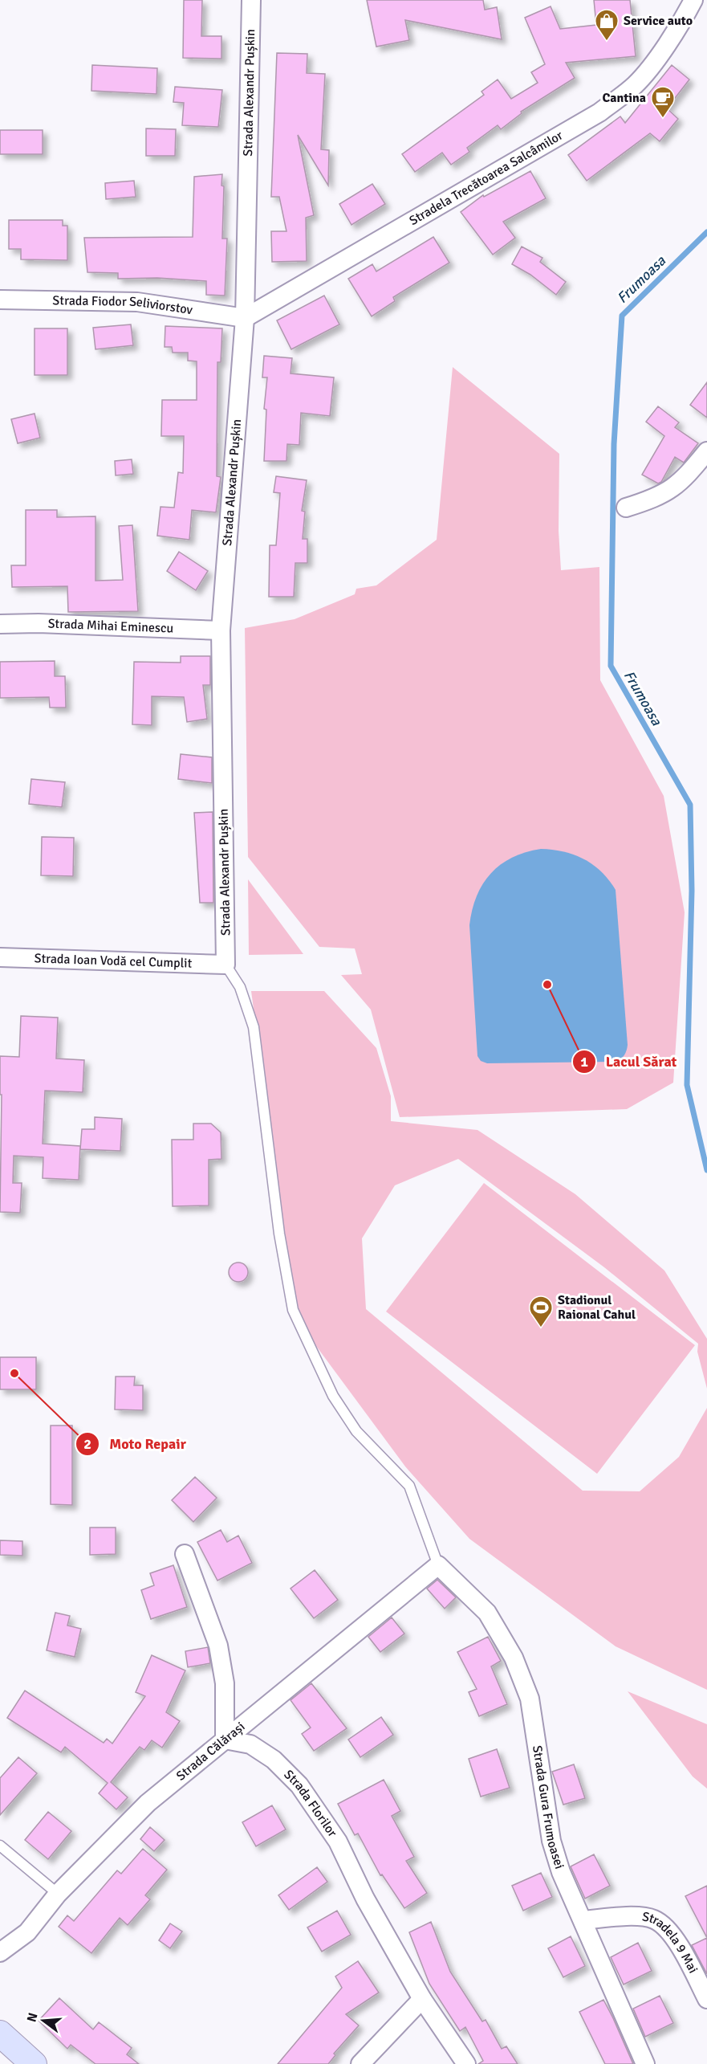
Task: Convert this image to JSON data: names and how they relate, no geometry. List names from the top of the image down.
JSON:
{
  "streets": {
    "street": [
      "Strada Alexandr Pușkin",
      "Stradela Trecătoarea Salcâmilor",
      "Strada Fiodor Seliviorstov",
      "Strada Mihai Eminescu",
      "Strada Ioan Vodă cel Cumplit",
      "Strada Călărași",
      "Strada Florilor",
      "Strada Gura Frumoasei",
      "Stradela 9 Mai"
    ]
  },
  "crossings": [
    ["Strada Alexandr Pușkin", "Stradela Trecătoarea Salcâmilor"],
    ["Strada Alexandr Pușkin", "Strada Fiodor Seliviorstov"],
    ["Strada Alexandr Pușkin", "Strada Mihai Eminescu"],
    ["Strada Alexandr Pușkin", "Strada Ioan Vodă cel Cumplit"],
    ["Stradela Trecătoarea Salcâmilor", "Strada Fiodor Seliviorstov"],
    ["Strada Călărași", "Strada Florilor"],
    ["Strada Călărași", "Strada Gura Frumoasei"],
    ["Strada Gura Frumoasei", "Stradela 9 Mai"]
  ],
  "water": ["Frumoasa"],
  "places": {
    "shop": ["Service auto"],
    "cafe": ["Cantina"],
    "other": ["Lacul Sărat", "Moto Repair"],
    "sports": ["Stadionul Raional Cahul"]
  },
  "north": "left"
}
